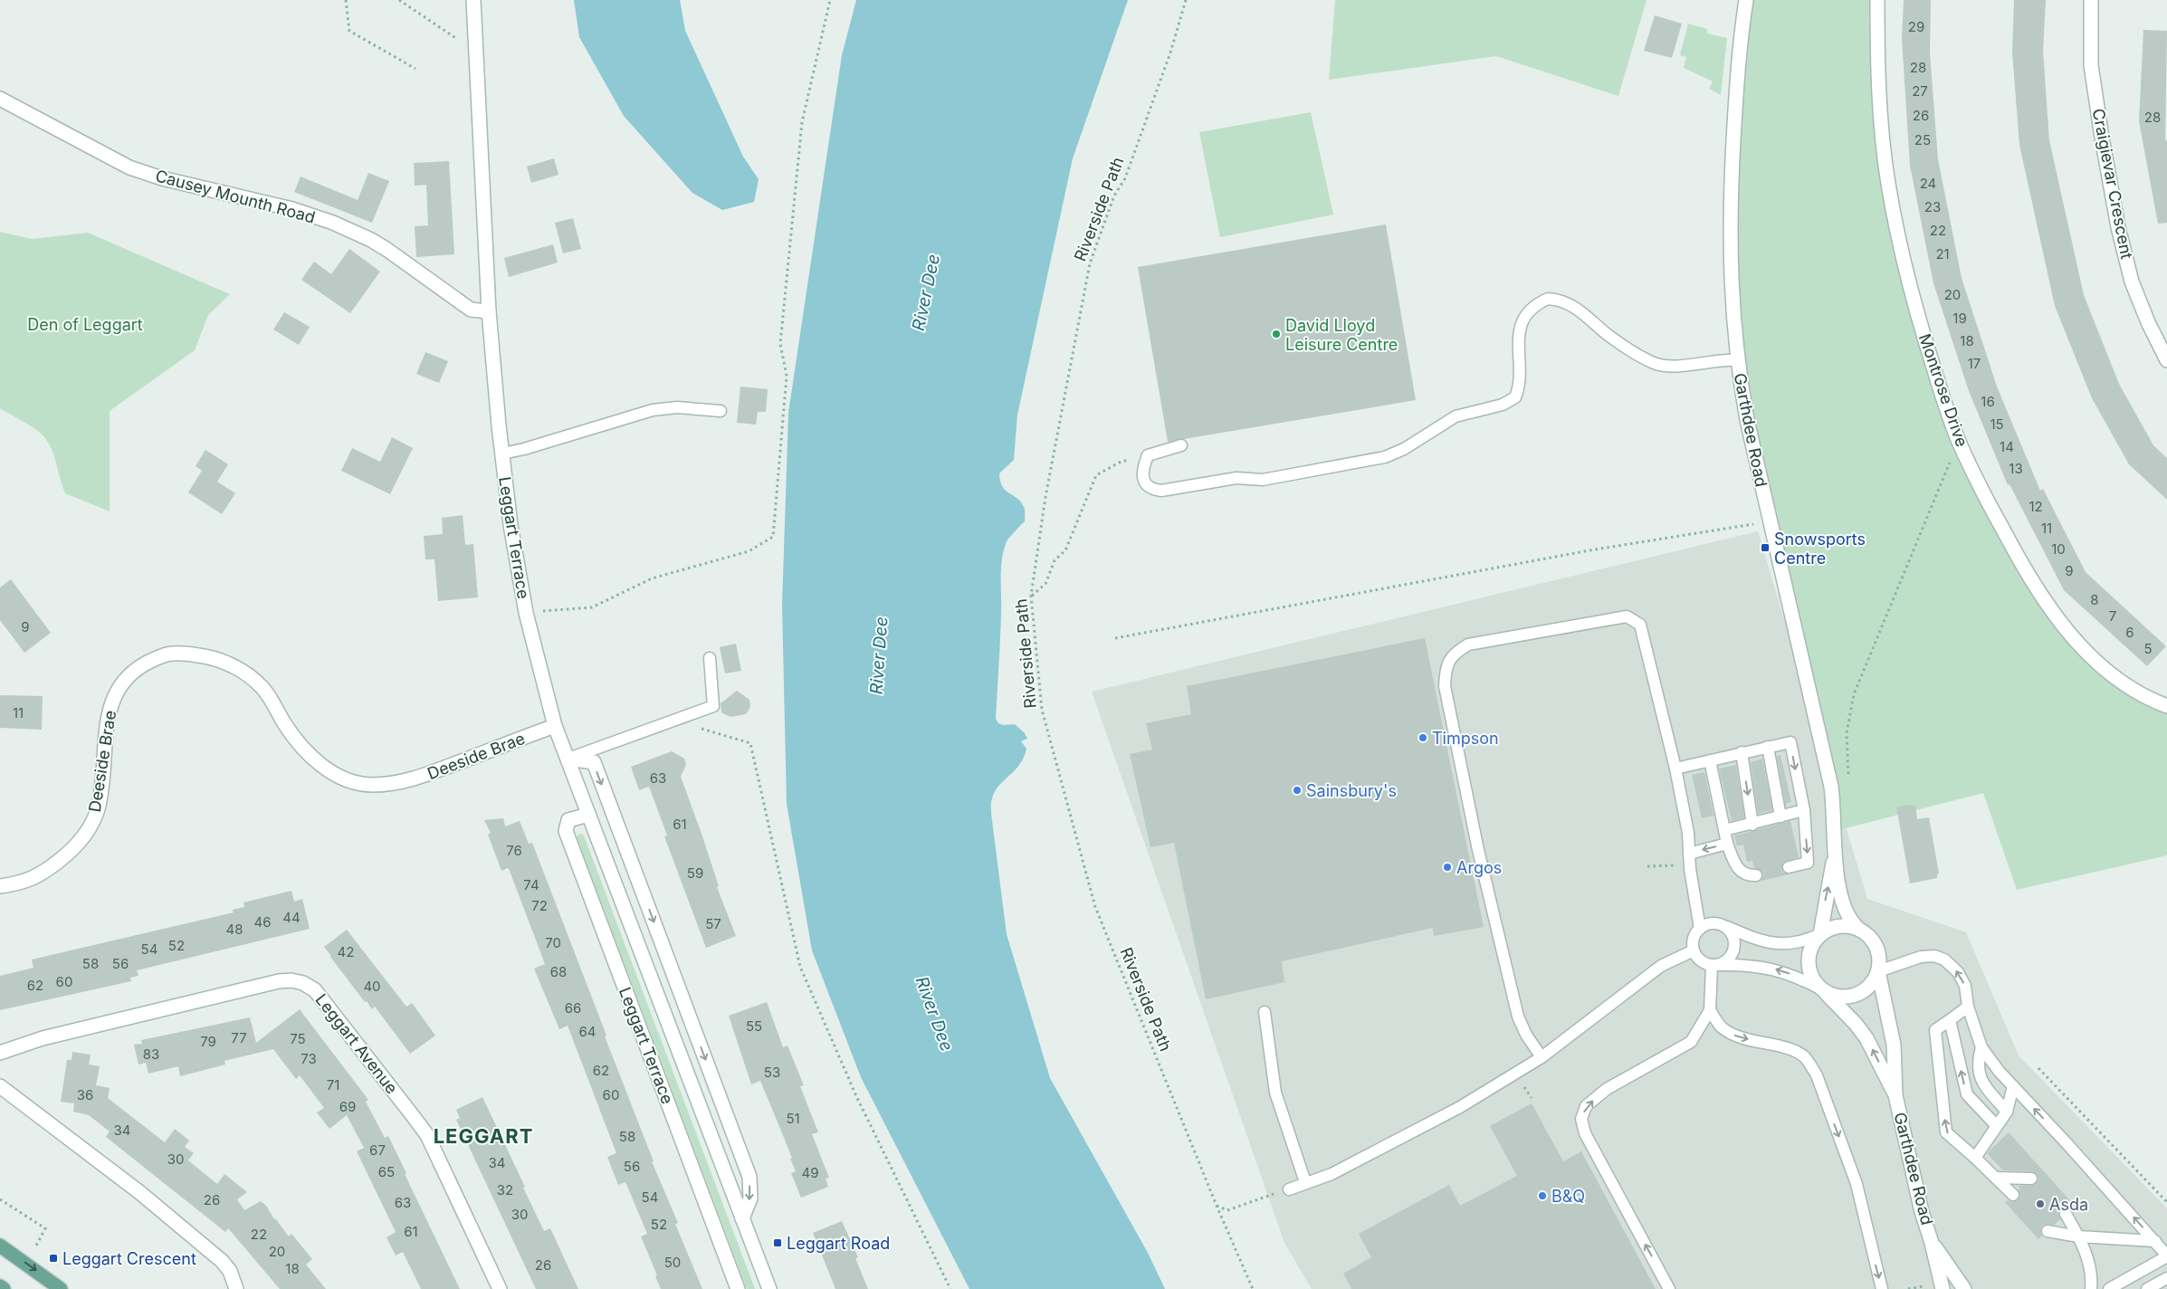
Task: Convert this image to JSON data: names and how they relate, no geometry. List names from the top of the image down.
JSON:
{
  "streets": {
    "street": [
      "Craigievar Crescent",
      "Causey Mounth Road",
      "Montrose Drive",
      "Garthdee Road",
      "Leggart Terrace",
      "Deeside Brae",
      "Leggart Avenue"
    ],
    "path": ["Riverside Path"]
  },
  "crossings": [
    ["Causey Mounth Road", "Leggart Terrace"],
    ["Leggart Terrace", "Deeside Brae"]
  ],
  "districts": ["LEGGART"],
  "water": ["River Dee"],
  "parks": ["Den of Leggart"],
  "places": {
    "other": [
      "David Lloyd Leisure Centre",
      "Timpson",
      "Sainsbury's",
      "Argos",
      "B&Q",
      "Asda"
    ],
    "transit": ["Snowsports Centre", "Leggart Road", "Leggart Crescent"]
  },
  "house_numbers": [
    "29",
    "28",
    "27",
    "26",
    "28",
    "25",
    "24",
    "23",
    "22",
    "21",
    "20",
    "19",
    "18",
    "17",
    "16",
    "15",
    "14",
    "13",
    "12",
    "11",
    "10",
    "9",
    "8",
    "7",
    "9",
    "6",
    "5",
    "11",
    "63",
    "61",
    "76",
    "59",
    "74",
    "72",
    "44",
    "46",
    "57",
    "48",
    "70",
    "52",
    "54",
    "42",
    "58",
    "56",
    "68",
    "60",
    "62",
    "40",
    "66",
    "55",
    "64",
    "77",
    "75",
    "79",
    "83",
    "73",
    "62",
    "53",
    "71",
    "36",
    "60",
    "69",
    "51",
    "34",
    "58",
    "67",
    "30",
    "34",
    "56",
    "65",
    "49",
    "32",
    "54",
    "26",
    "63",
    "30",
    "52",
    "61",
    "22",
    "20",
    "50",
    "26",
    "18"
  ]
}
